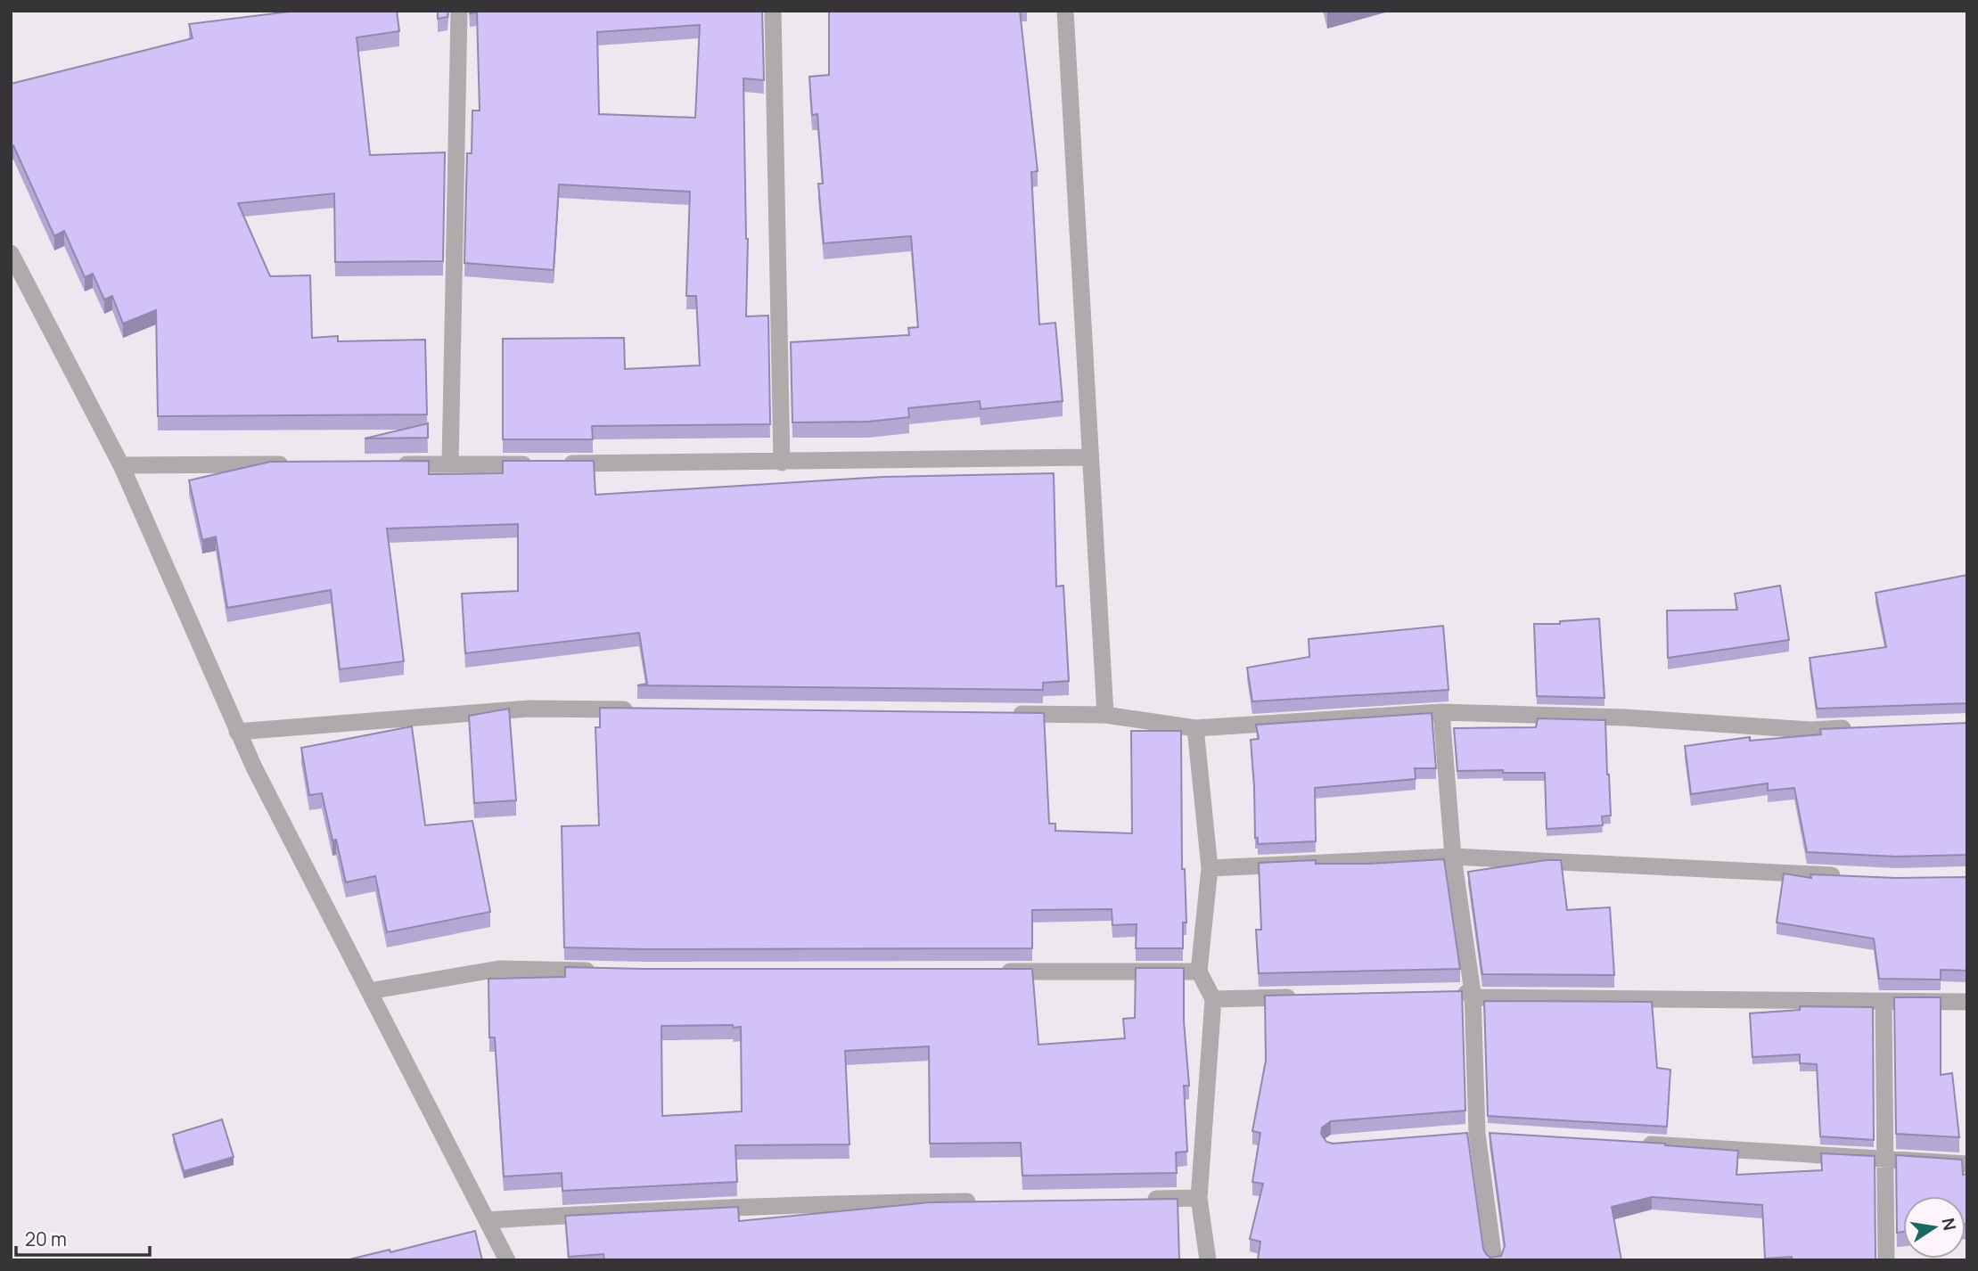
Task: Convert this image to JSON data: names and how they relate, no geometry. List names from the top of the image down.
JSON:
{
  "scale_bar": "20 m",
  "north": "right"
}
